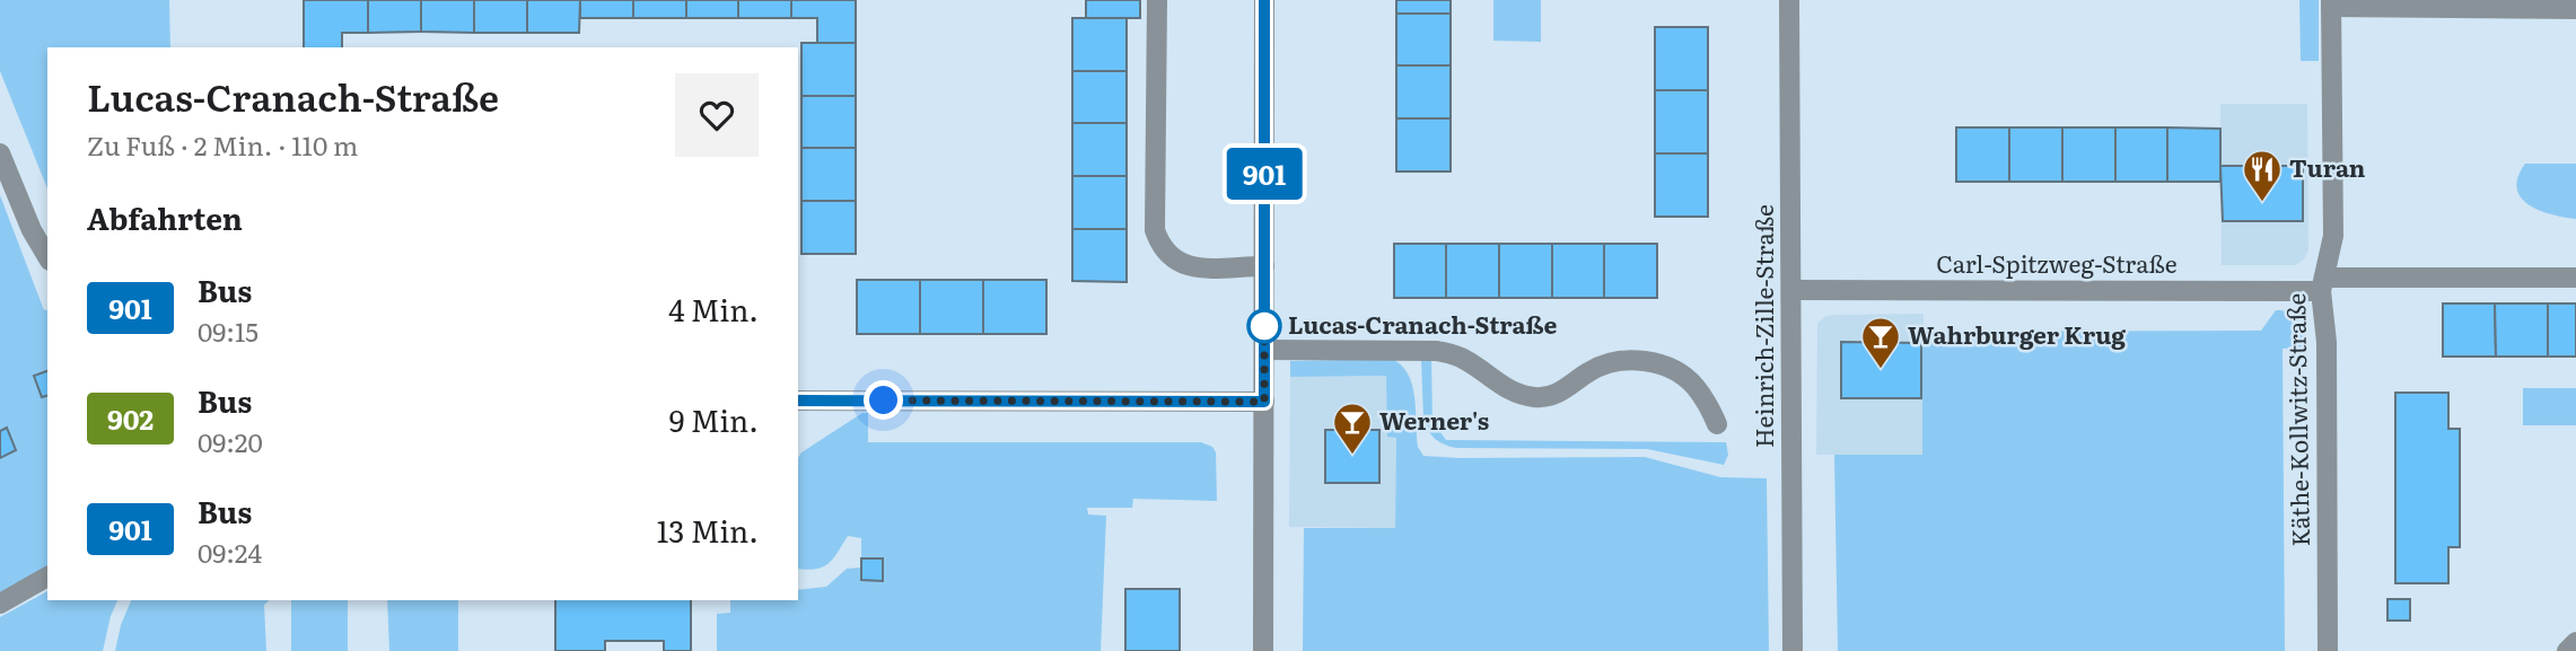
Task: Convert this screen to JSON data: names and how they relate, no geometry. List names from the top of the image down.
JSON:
{
  "streets": {
    "street": ["Carl-Spitzweg-Straße", "Heinrich-Zille-Straße", "Käthe-Kollwitz-Straße"]
  },
  "crossings": [
    ["Carl-Spitzweg-Straße", "Heinrich-Zille-Straße"],
    ["Carl-Spitzweg-Straße", "Käthe-Kollwitz-Straße"]
  ],
  "places": {
    "restaurant": ["Turan"],
    "other": ["Lucas-Cranach-Straße"],
    "bar": ["Wahrburger Krug", "Werner's"]
  },
  "lines": ["bus line 901"],
  "page": {
    "on_map": "901",
    "heading": [
      ["Lucas-Cranach-Straße", "Zu Fuß · 2 Min. · 110 m"],
      "Abfahrten"
    ],
    "list": [
      {
        "mark": "901",
        "name": "Bus",
        "note": "09:15",
        "value": "4 Min."
      },
      {
        "mark": "902",
        "name": "Bus",
        "note": "09:20",
        "value": "9 Min."
      },
      {
        "mark": "901",
        "name": "Bus",
        "note": "09:24",
        "value": "13 Min."
      }
    ]
  }
}
